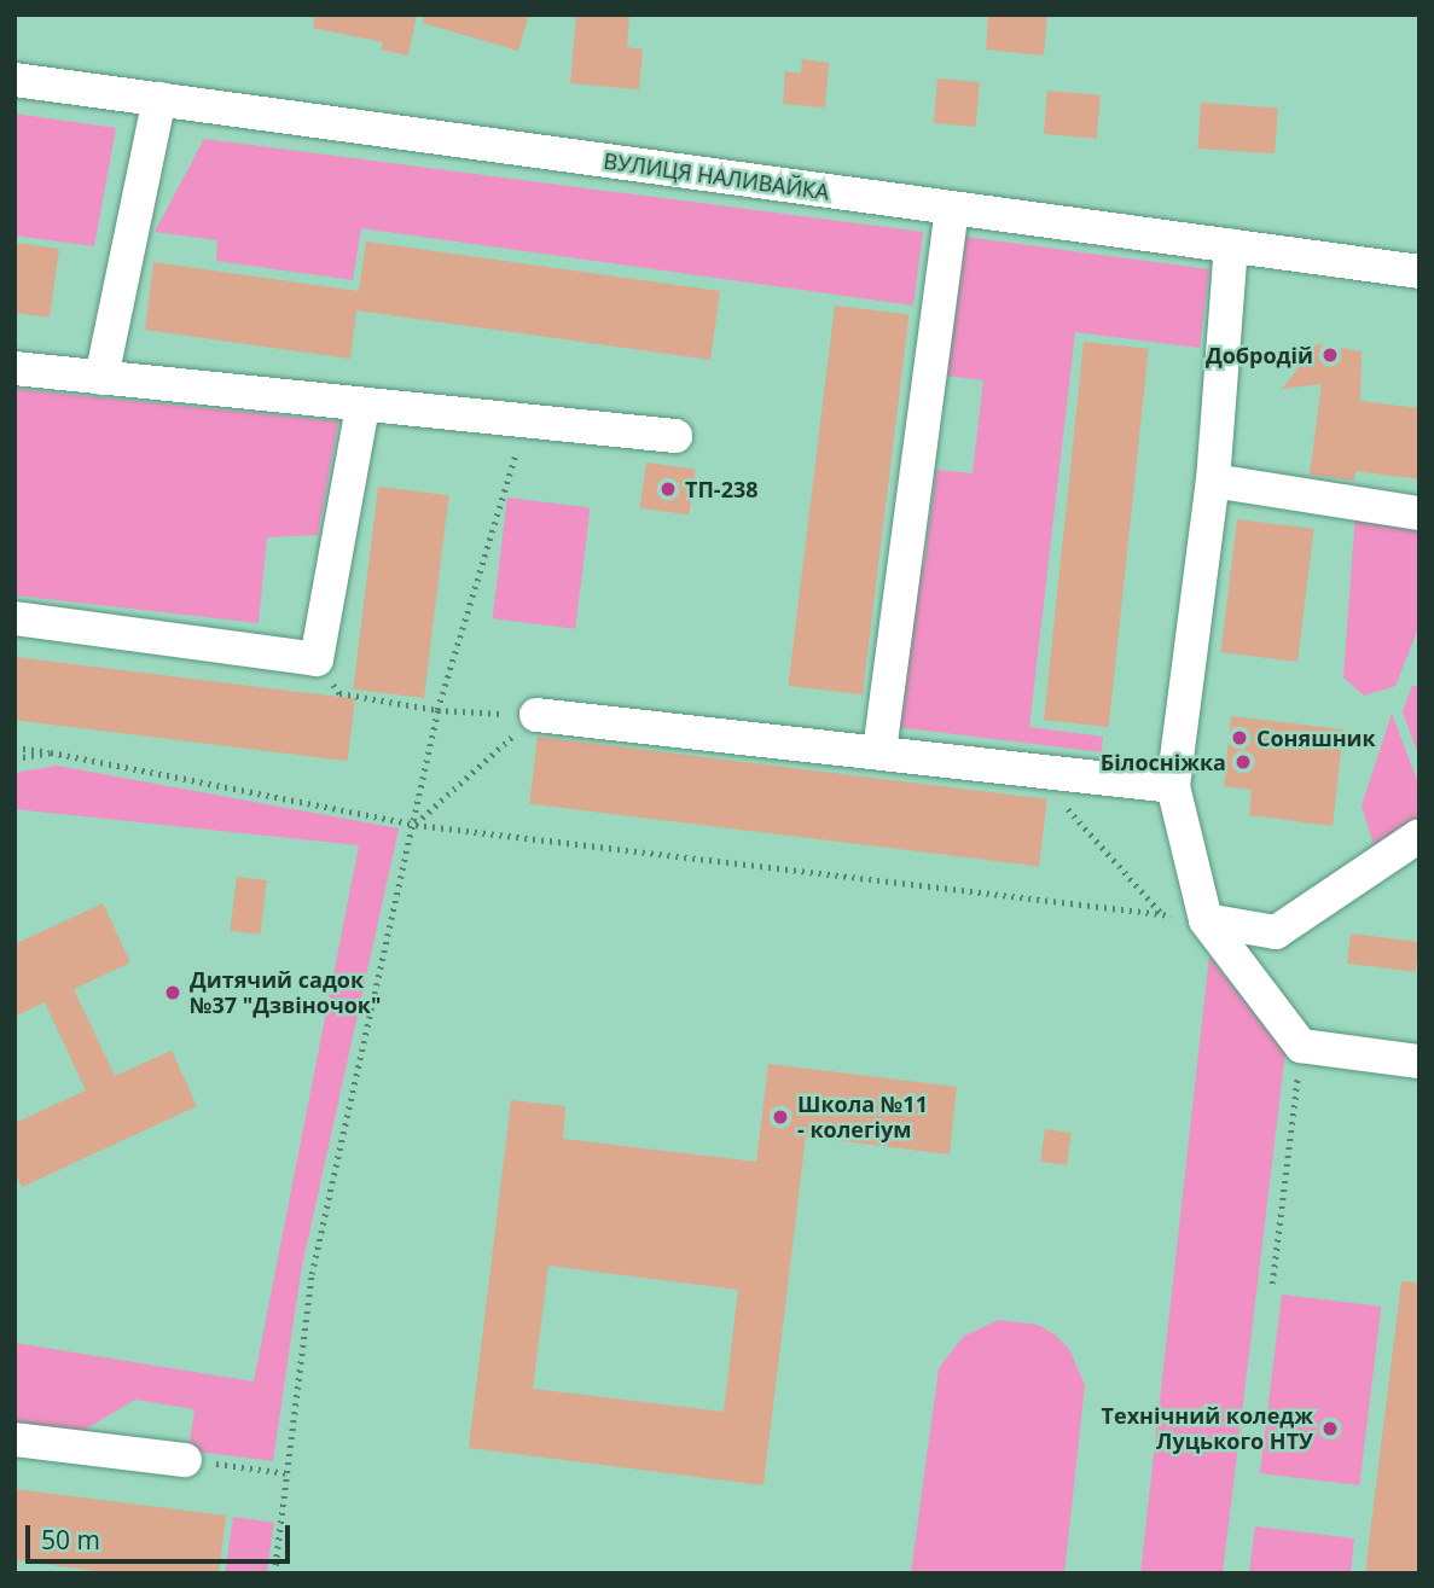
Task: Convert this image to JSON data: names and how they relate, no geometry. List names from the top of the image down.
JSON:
{
  "streets": {
    "street": ["ВУЛИЦЯ НАЛИВАЙКА"]
  },
  "places": [
    "Добродій",
    "ТП-238",
    "Соняшник",
    "Білосніжка",
    "Дитячий садок №37 \"Дзвіночок\"",
    "Школа №11 - колегіум",
    "Технічний коледж Луцького НТУ"
  ],
  "scale_bar": "50 m"
}
